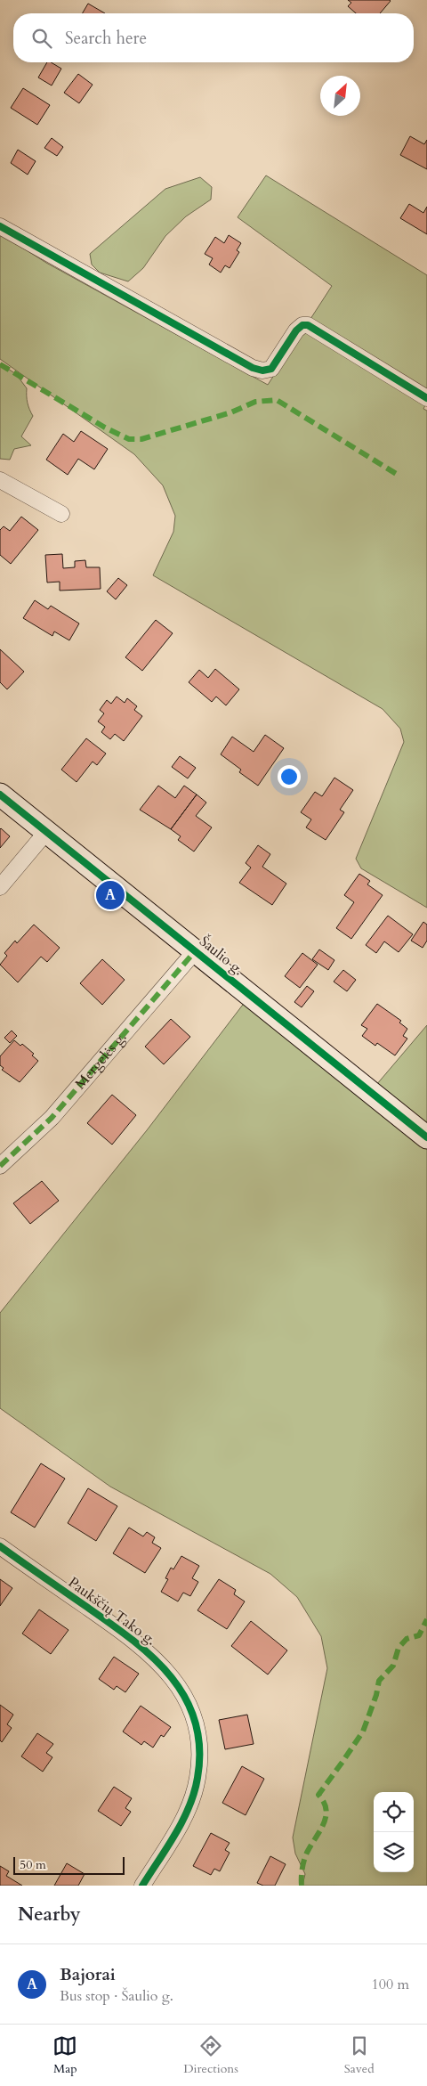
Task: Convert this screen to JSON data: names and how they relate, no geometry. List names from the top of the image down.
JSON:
{
  "streets": {
    "street": ["Šaulio g.", "Mergelės g.", "Paukščių Tako g."]
  },
  "crossings": [
    ["Šaulio g.", "Mergelės g."]
  ],
  "scale_bar": "50 m",
  "north": "top right",
  "page": {
    "search": "Search here",
    "pins": "A",
    "scale": "50 m",
    "heading": "Nearby",
    "list": [
      {
        "mark": "A",
        "name": "Bajorai",
        "note": "Bus stop · Šaulio g.",
        "value": "100 m"
      }
    ],
    "nav": ["Map", "Directions", "Saved"]
  }
}
